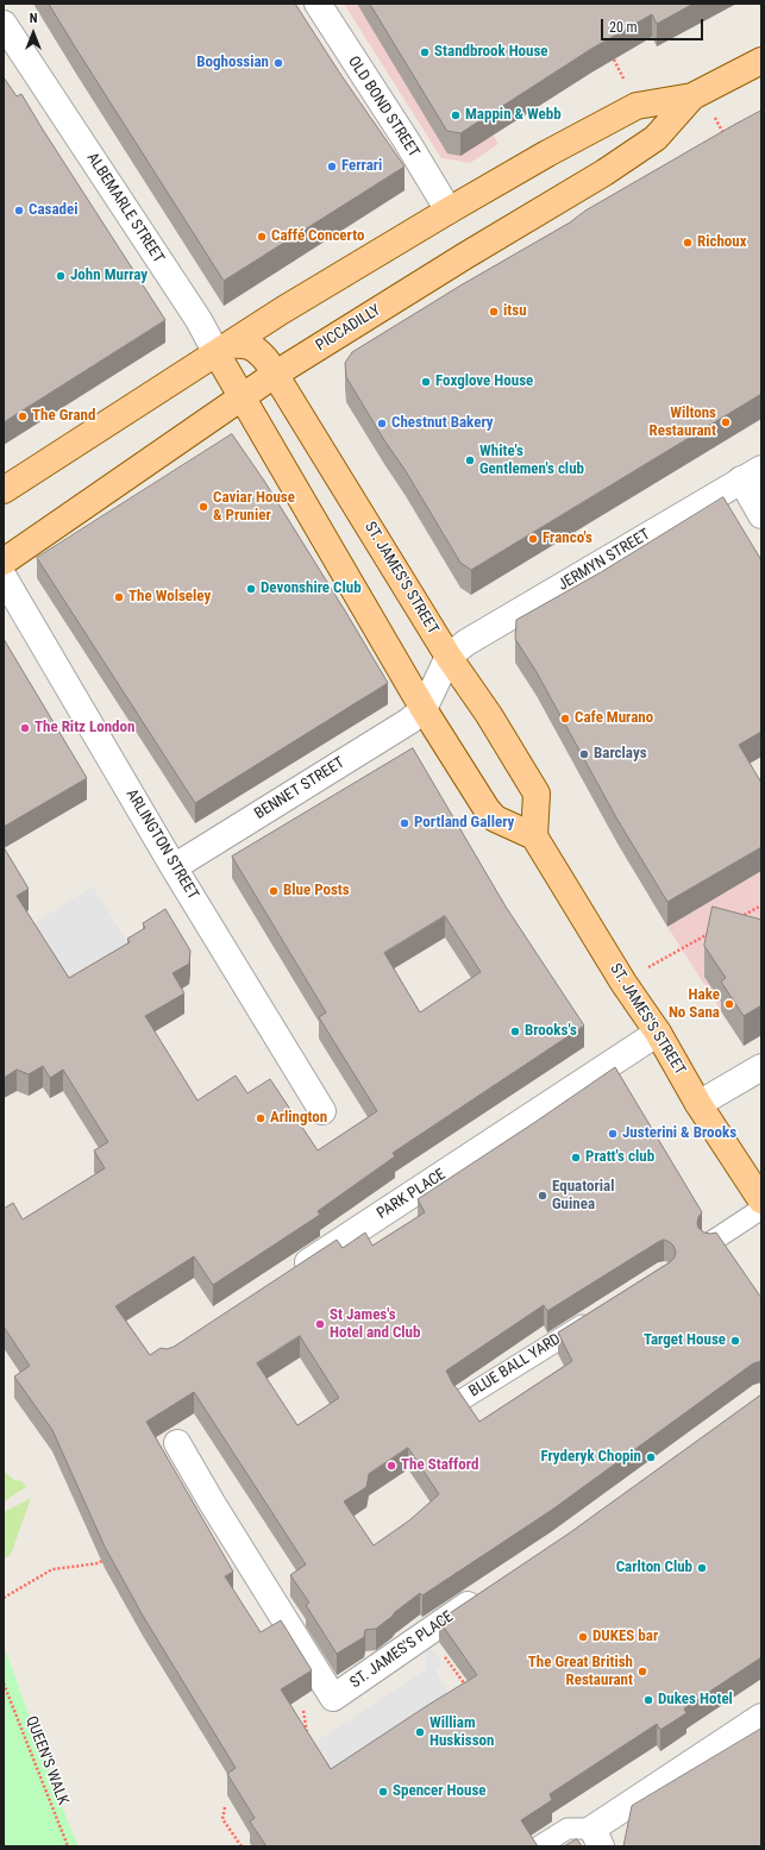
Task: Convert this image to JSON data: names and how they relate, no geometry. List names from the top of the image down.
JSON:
{
  "streets": {
    "main road": ["ALBEMARLE STREET", "PICCADILLY", "ST. JAMES'S STREET"],
    "street": [
      "OLD BOND STREET",
      "JERMYN STREET",
      "BENNET STREET",
      "ARLINGTON STREET",
      "PARK PLACE",
      "ST. JAMES'S PLACE"
    ],
    "lane": ["BLUE BALL YARD"],
    "path": ["QUEEN'S WALK"]
  },
  "crossings": [
    ["OLD BOND STREET", "PICCADILLY"],
    ["ALBEMARLE STREET", "PICCADILLY"],
    ["ALBEMARLE STREET", "ST. JAMES'S STREET"],
    ["PICCADILLY", "ST. JAMES'S STREET"],
    ["JERMYN STREET", "ST. JAMES'S STREET"],
    ["ST. JAMES'S STREET", "PARK PLACE"],
    ["BENNET STREET", "ARLINGTON STREET"]
  ],
  "places": [
    "Standbrook House",
    "Boghossian",
    "Mappin & Webb",
    "Ferrari",
    "Casadei",
    "Caffé Concerto",
    "Richoux",
    "John Murray",
    "itsu",
    "Foxglove House",
    "The Grand",
    "Wiltons Restaurant",
    "Chestnut Bakery",
    "White's Gentlemen's club",
    "Caviar House & Prunier",
    "Franco's",
    "Devonshire Club",
    "The Wolseley",
    "Cafe Murano",
    "The Ritz London",
    "Barclays",
    "Portland Gallery",
    "Blue Posts",
    "Hake No Sana",
    "Brooks's",
    "Arlington",
    "Justerini & Brooks",
    "Pratt's club",
    "Equatorial Guinea",
    "St James's Hotel and Club",
    "Target House",
    "Fryderyk Chopin",
    "The Stafford",
    "Carlton Club",
    "DUKES bar",
    "The Great British Restaurant",
    "Dukes Hotel",
    "William Huskisson",
    "Spencer House"
  ],
  "scale_bar": "20 m",
  "north": "top"
}
